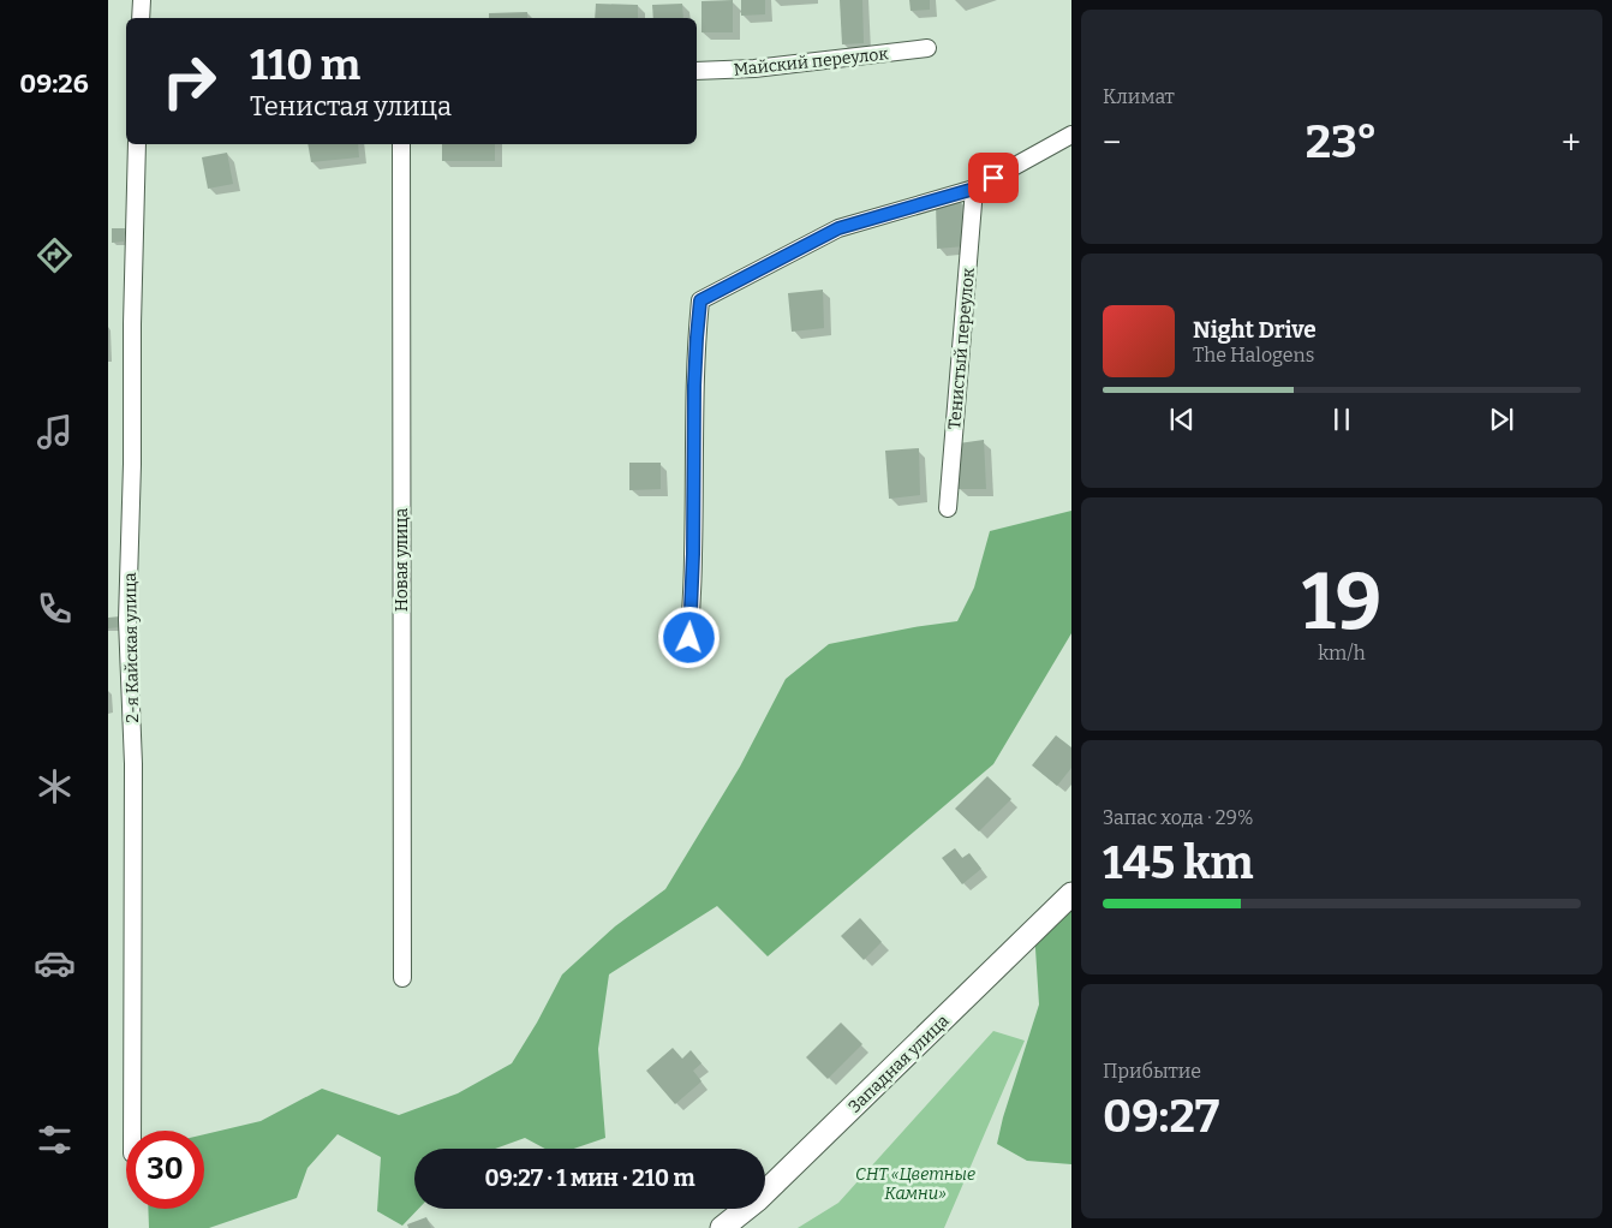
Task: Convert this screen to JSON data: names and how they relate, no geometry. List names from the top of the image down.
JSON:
{
  "streets": {
    "main road": ["Западная улица"],
    "street": [
      "Майский переулок",
      "Тенистый переулок",
      "Новая улица",
      "2-я Кайская улица"
    ]
  },
  "parks": ["СНТ «Цветные Камни»"],
  "page": {
    "tabs": "09:26",
    "tile": [
      "Климат",
      ["19", "km/h"],
      ["Запас хода · 29%", "145 km"],
      ["Прибытие", "09:27"]
    ],
    "turn": ["110 m", "Тенистая улица"],
    "heat": ["−", "23°", "+"],
    "song": ["Night Drive", "The Halogens"],
    "limit": "30",
    "trip": "09:27 · 1 мин · 210 m"
  }
}
